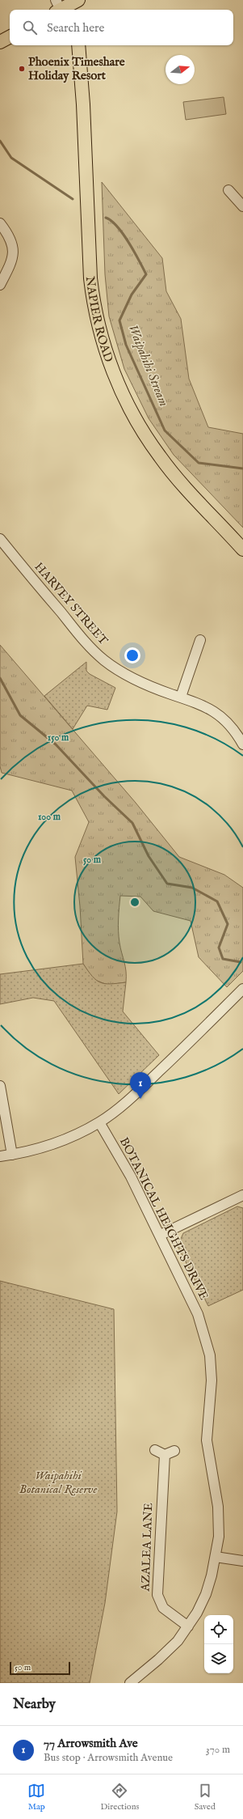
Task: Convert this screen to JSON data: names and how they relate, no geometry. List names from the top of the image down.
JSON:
{
  "streets": {
    "main road": ["NAPIER ROAD"],
    "street": ["HARVEY STREET", "BOTANICAL HEIGHTS DRIVE", "AZALEA LANE"]
  },
  "crossings": [
    ["BOTANICAL HEIGHTS DRIVE", "AZALEA LANE"]
  ],
  "water": ["Waipahihi Stream"],
  "parks": ["Waipahihi Botanical Reserve"],
  "places": ["Phoenix Timeshare Holiday Resort"],
  "scale_bar": "50 m",
  "north": "right",
  "page": {
    "search": "Search here",
    "pins": "1",
    "scale": "50 m",
    "heading": "Nearby",
    "list": [
      {
        "mark": "1",
        "name": "77 Arrowsmith Ave",
        "note": "Bus stop · Arrowsmith Avenue",
        "value": "370 m"
      }
    ],
    "nav": ["Map", "Directions", "Saved"]
  },
  "rings": ["150 m", "100 m", "50 m"]
}
